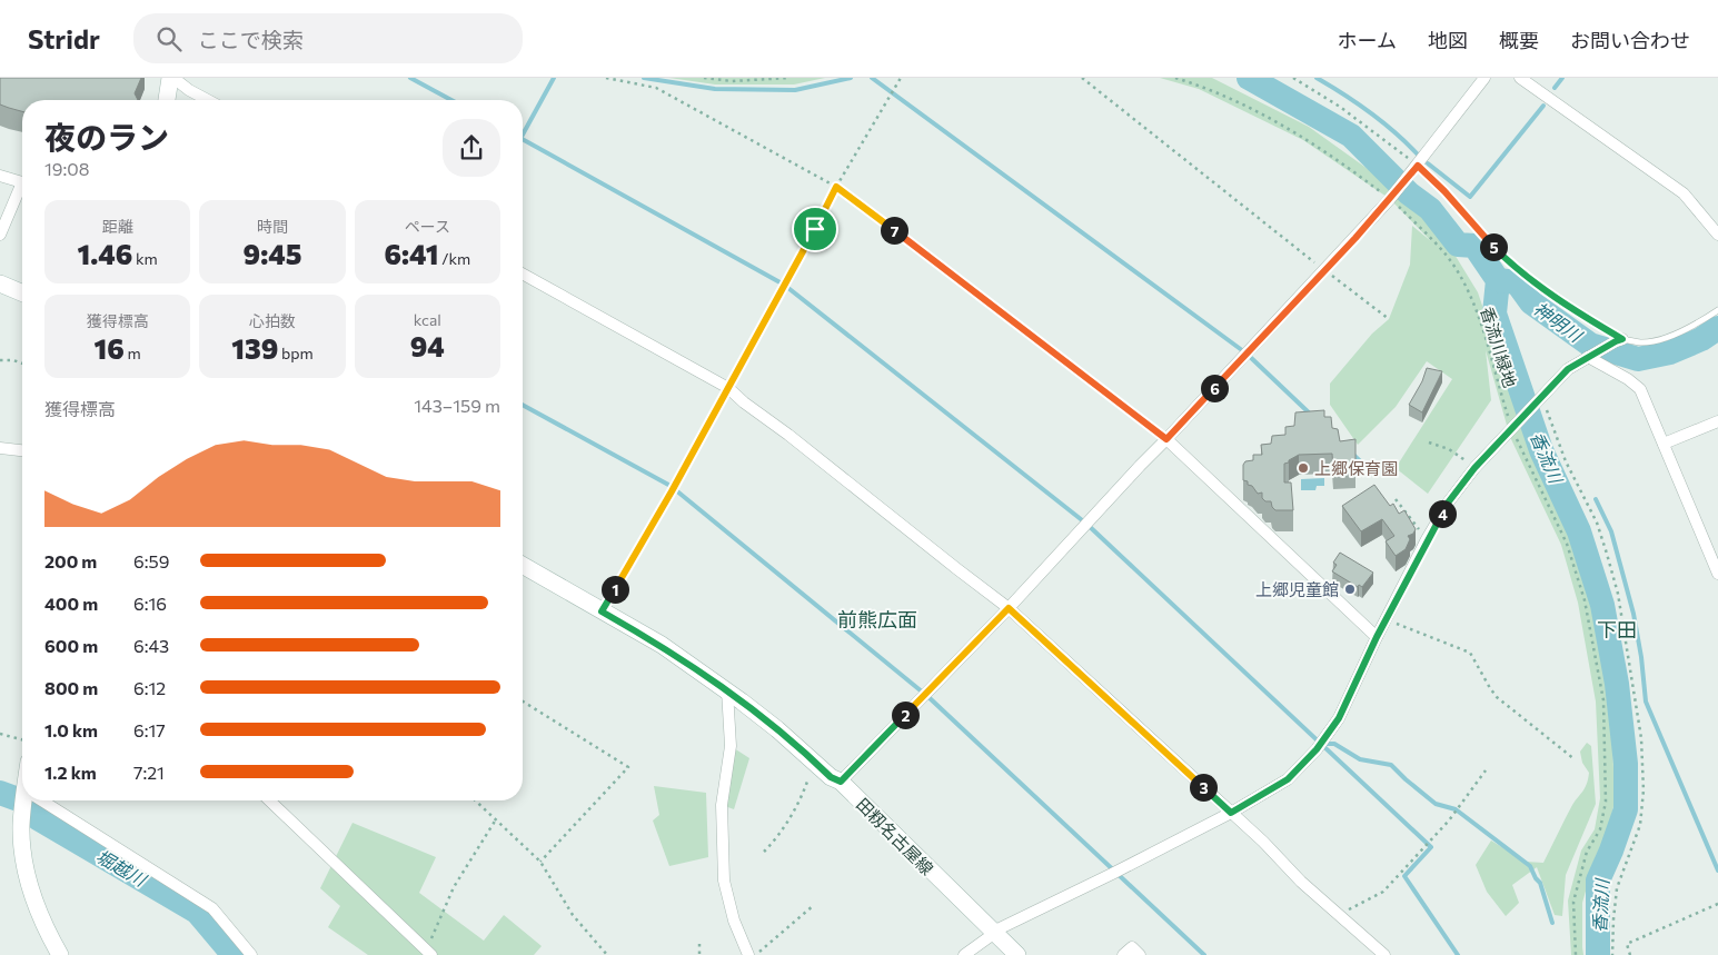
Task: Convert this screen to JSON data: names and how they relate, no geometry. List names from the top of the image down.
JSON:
{
  "streets": {
    "main road": ["田籾名古屋線"],
    "path": ["香流川緑地"]
  },
  "districts": ["前熊広面", "下田"],
  "water": ["神明川", "香流川", "堀越川"],
  "places": ["上郷保育園", "上郷児童館"],
  "page": {
    "header": "Stridr",
    "search": "ここで検索",
    "nav": [
      "ホーム",
      "地図",
      "概要",
      "お問い合わせ"
    ],
    "heading": ["夜のラン", "19:08"],
    "stats": [
      ["距離", "1.46 km"],
      ["時間", "9:45"],
      ["ペース", "6:41 /km"],
      ["獲得標高", "16 m"],
      ["心拍数", "139 bpm"],
      ["kcal", "94"]
    ],
    "pins": [
      "7",
      "5",
      "6",
      "4",
      "1",
      "2",
      "3"
    ],
    "chart": ["獲得標高", "143–159 m"],
    "list": [
      {
        "name": "200 m",
        "note": "6:59"
      },
      {
        "name": "400 m",
        "note": "6:16"
      },
      {
        "name": "600 m",
        "note": "6:43"
      },
      {
        "name": "800 m",
        "note": "6:12"
      },
      {
        "name": "1.0 km",
        "note": "6:17"
      },
      {
        "name": "1.2 km",
        "note": "7:21"
      }
    ]
  }
}
